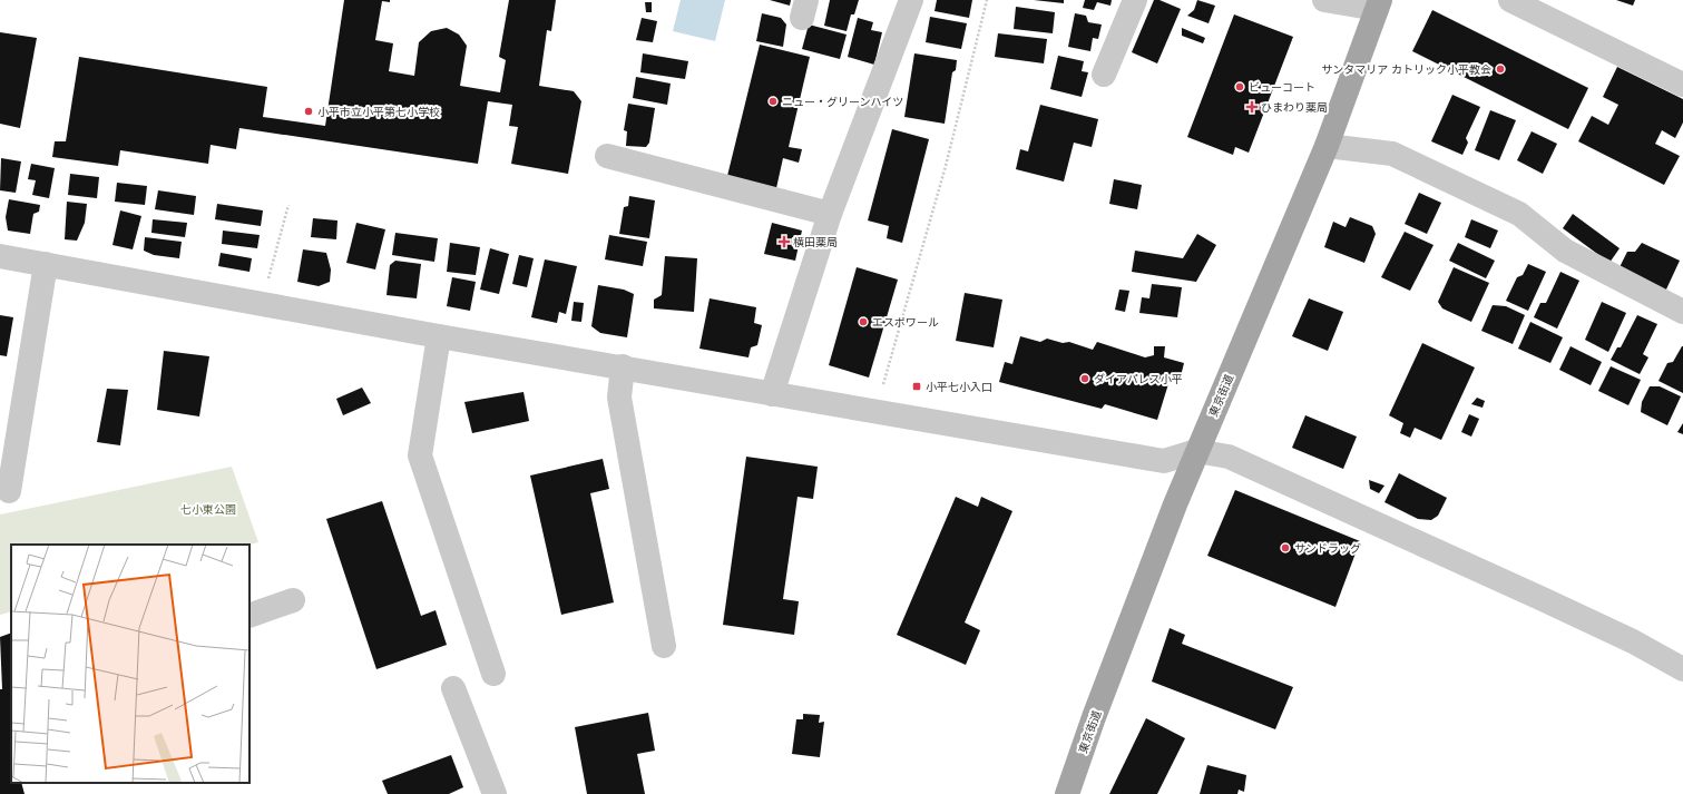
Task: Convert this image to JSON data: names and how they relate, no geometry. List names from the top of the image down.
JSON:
{
  "streets": {
    "main road": ["東京街道"]
  },
  "parks": ["七小東公園"],
  "places": {
    "other": [
      "サンタマリア カトリック小平教会",
      "ビューコート",
      "ニュー・グリーンハイツ",
      "小平市立小平第七小学校",
      "エスポワール",
      "ダイアパレス小平",
      "サンドラッグ"
    ],
    "health": ["ひまわり薬局", "横田薬局"],
    "transit": ["小平七小入口"]
  }
}
